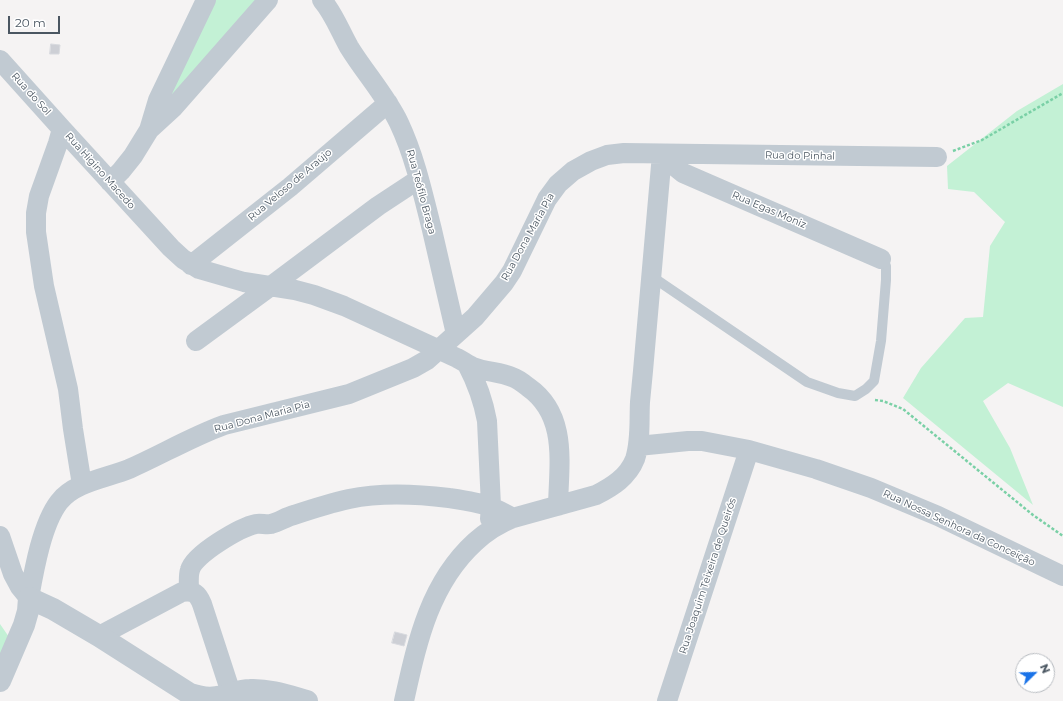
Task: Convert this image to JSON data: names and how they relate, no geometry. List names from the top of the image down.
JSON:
{
  "streets": {
    "street": [
      "Rua do Sol",
      "Rua do Pinhal",
      "Rua Higino Macedo",
      "Rua Veloso de Araújo",
      "Rua Teófilo Braga",
      "Rua Egas Moniz",
      "Rua Dona Maria Pia",
      "Rua Nossa Senhora da Conceição",
      "Rua Joaquim Teixeira de Queirós"
    ]
  },
  "crossings": [
    ["Rua do Sol", "Rua Higino Macedo"],
    ["Rua do Pinhal", "Rua Egas Moniz"],
    ["Rua do Pinhal", "Rua Dona Maria Pia"],
    ["Rua Higino Macedo", "Rua Veloso de Araújo"],
    ["Rua Higino Macedo", "Rua Dona Maria Pia"],
    ["Rua Veloso de Araújo", "Rua Teófilo Braga"],
    ["Rua Teófilo Braga", "Rua Dona Maria Pia"],
    ["Rua Egas Moniz", "Rua Dona Maria Pia"],
    ["Rua Nossa Senhora da Conceição", "Rua Joaquim Teixeira de Queirós"]
  ],
  "scale_bar": "20 m",
  "north": "top right"
}
